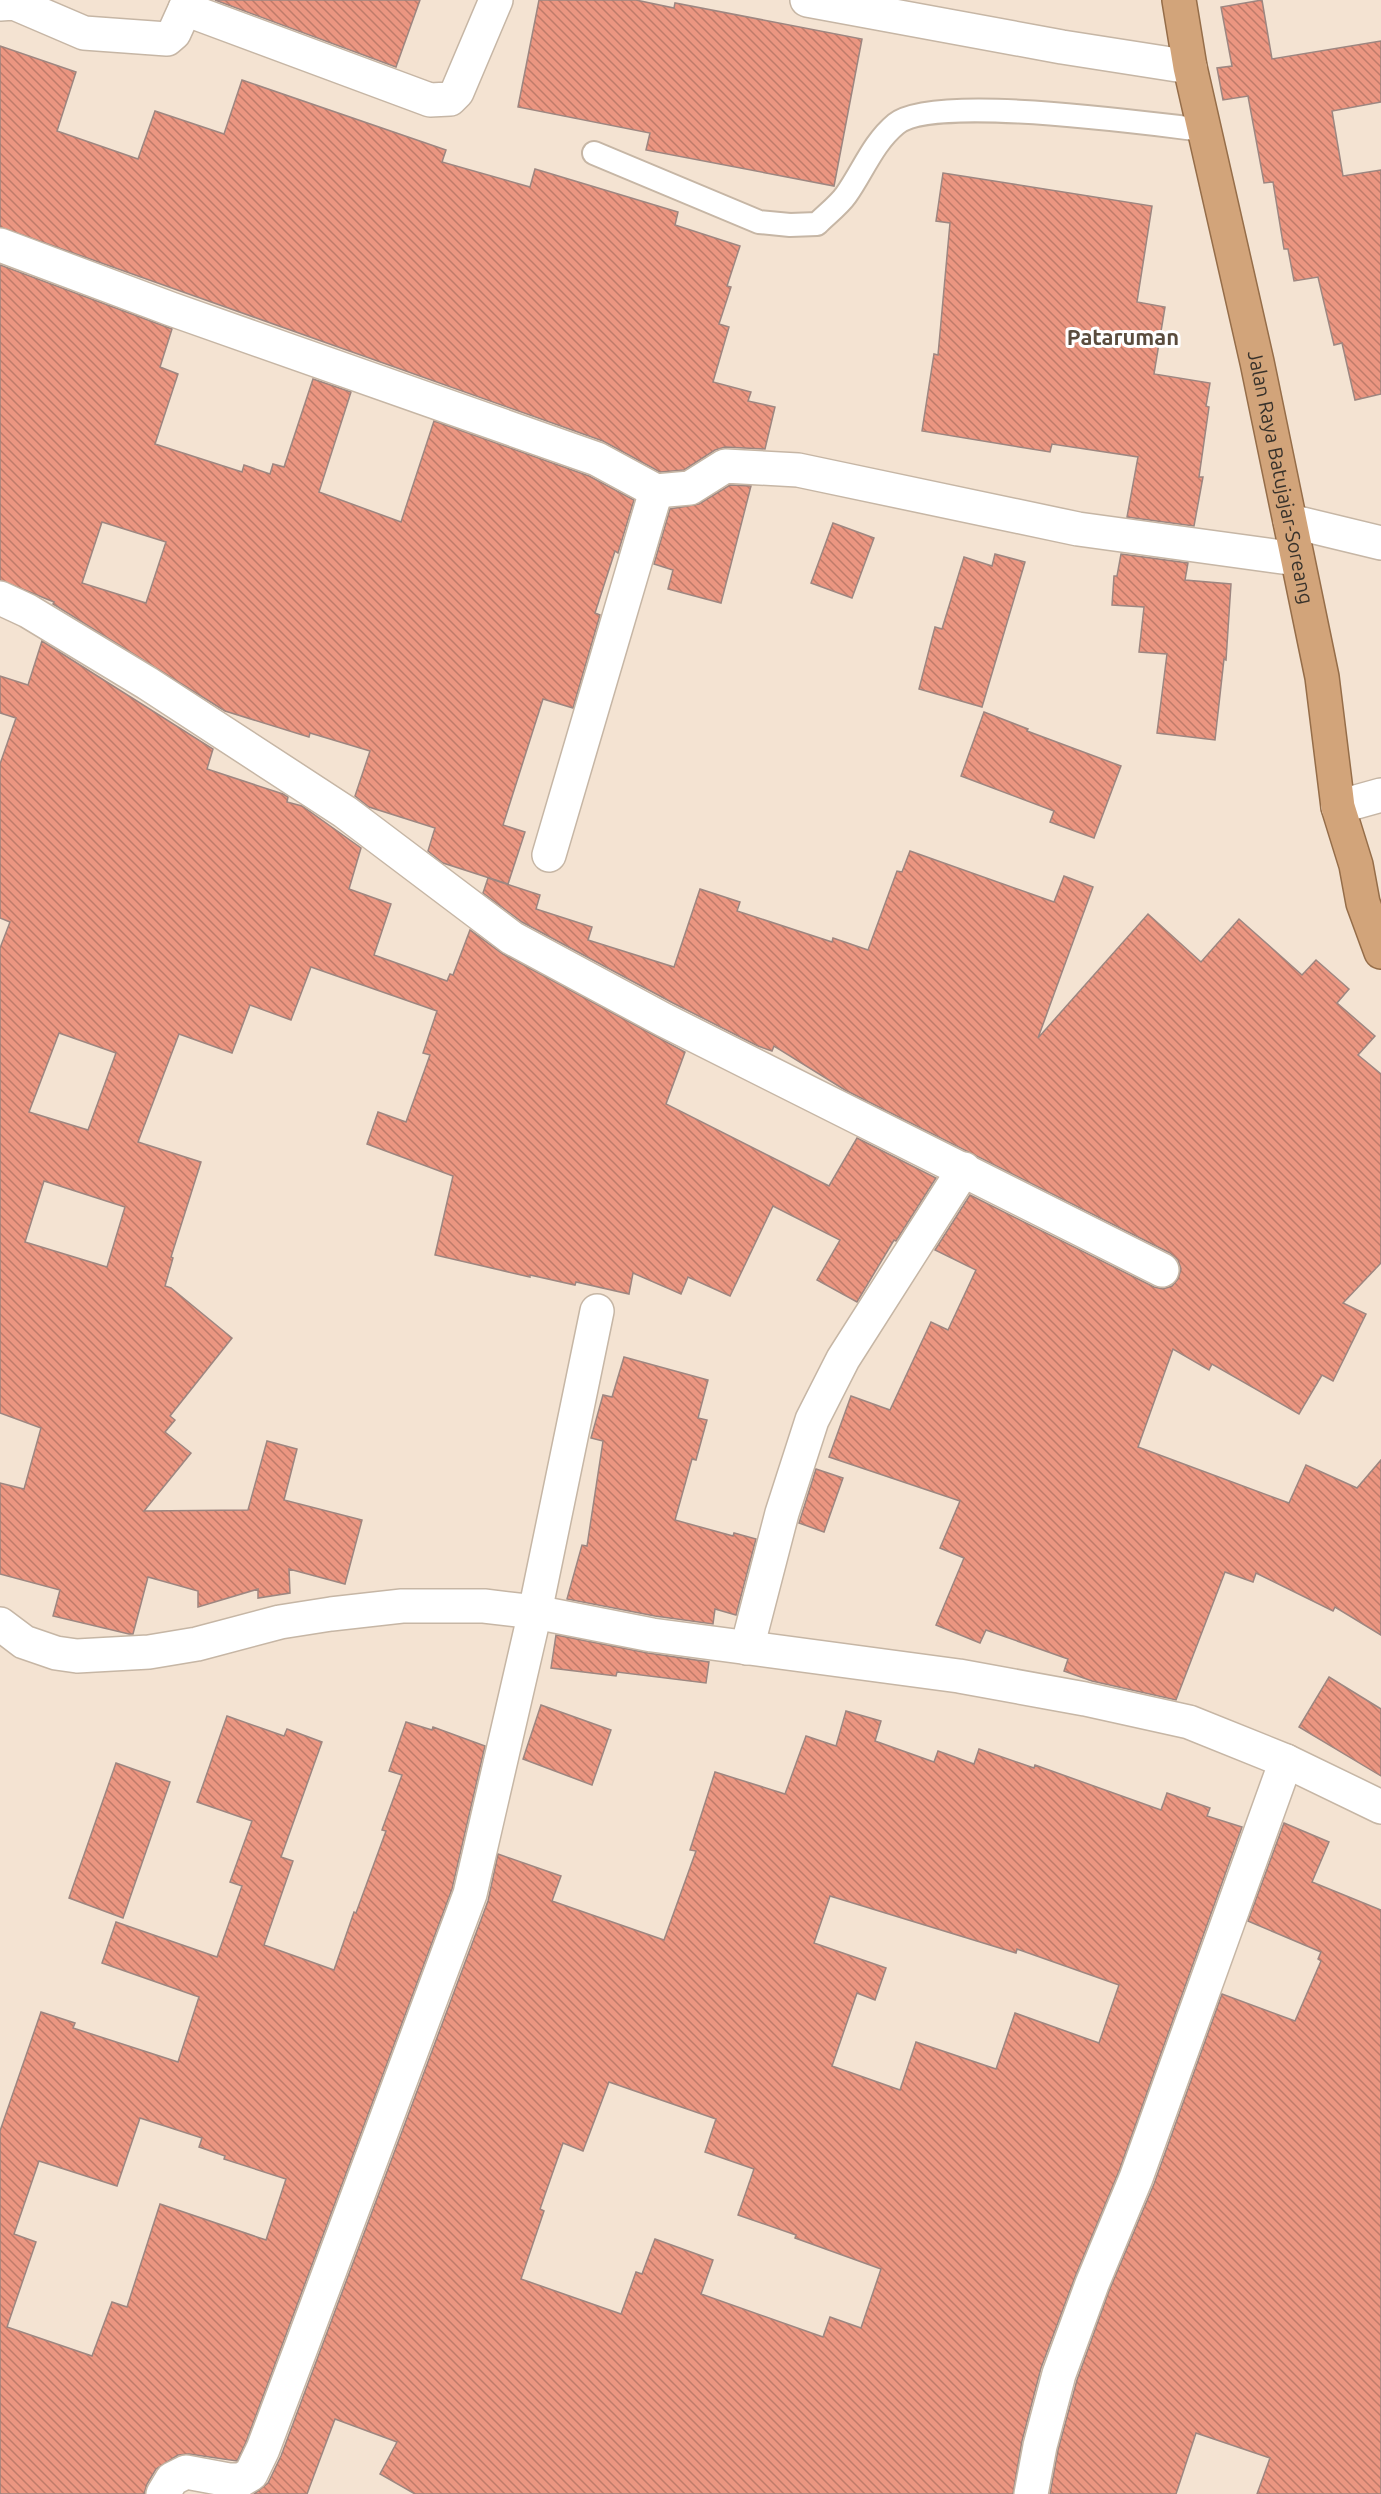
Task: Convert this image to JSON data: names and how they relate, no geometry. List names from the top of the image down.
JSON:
{
  "streets": {
    "highway": ["Jalan Raya Batujajar-Soreang"]
  },
  "districts": ["Pataruman"]
}
